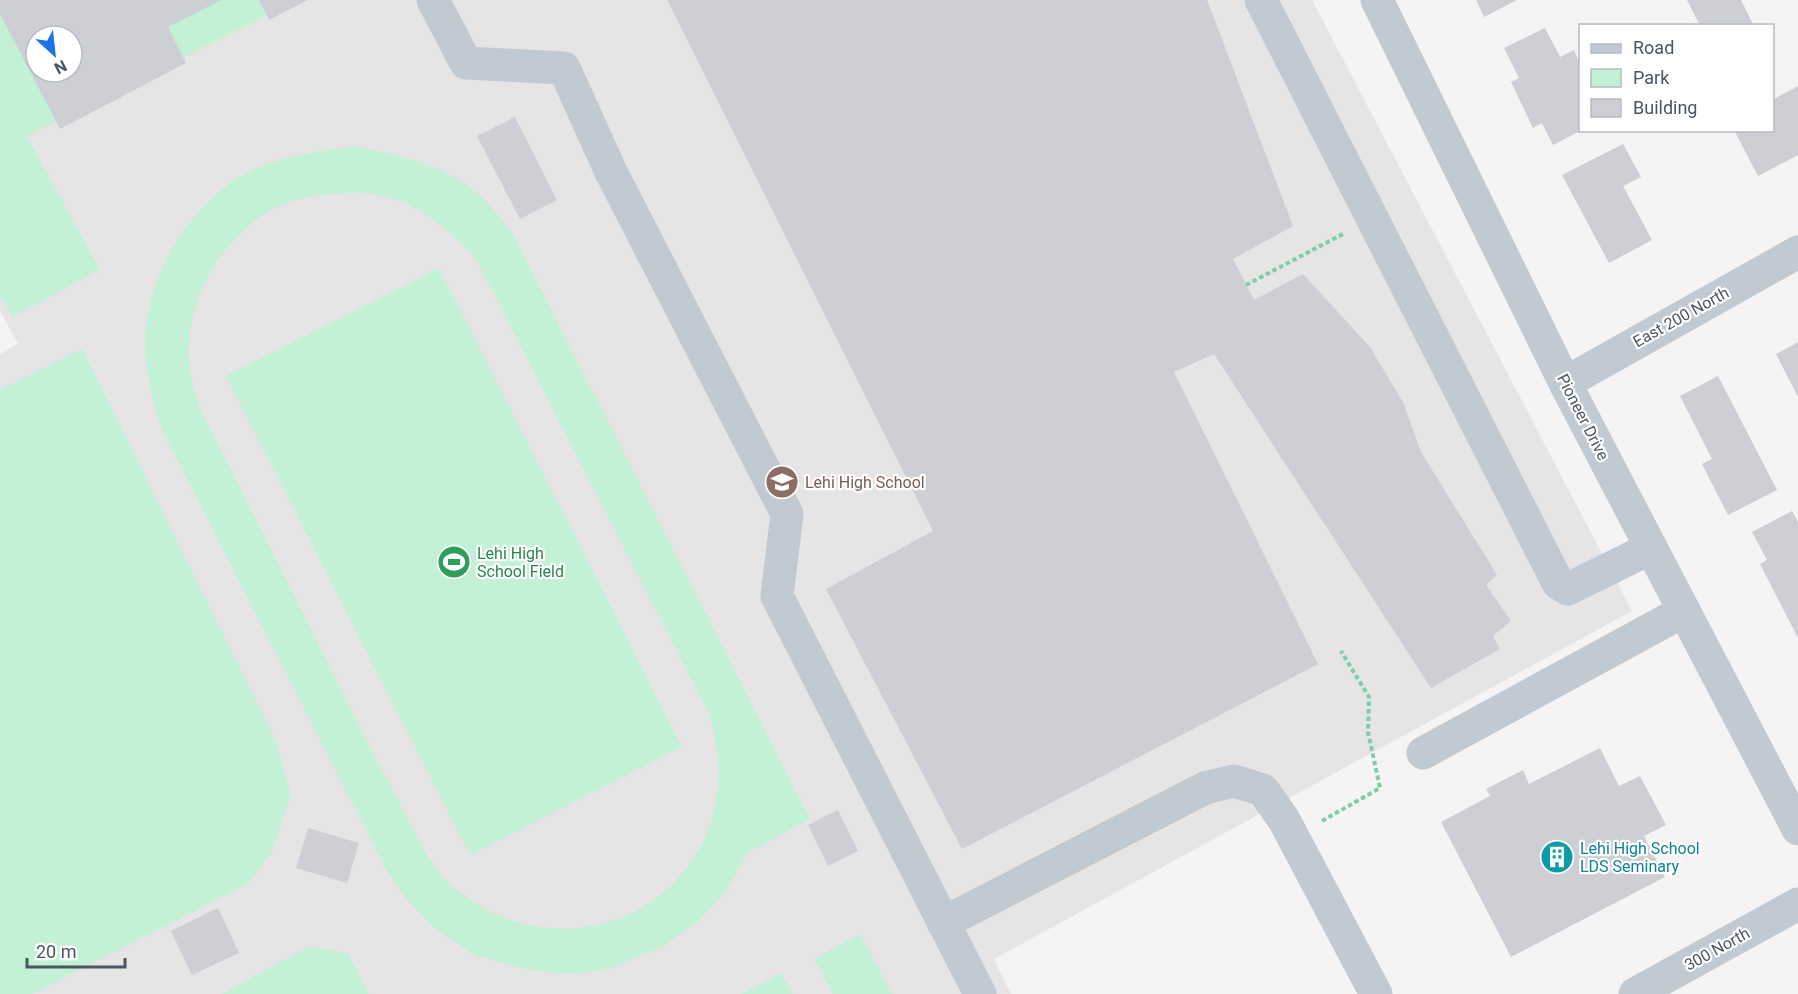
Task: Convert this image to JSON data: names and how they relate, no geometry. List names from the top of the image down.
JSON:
{
  "streets": {
    "street": ["East 200 North", "Pioneer Drive", "300 North"]
  },
  "crossings": [
    ["East 200 North", "Pioneer Drive"]
  ],
  "places": {
    "school or university": ["Lehi High School"],
    "sports": ["Lehi High School Field"],
    "building": ["Lehi High School LDS Seminary"]
  },
  "legend": ["Road", "Park", "Building"],
  "scale_bar": "20 m",
  "north": "bottom right"
}
